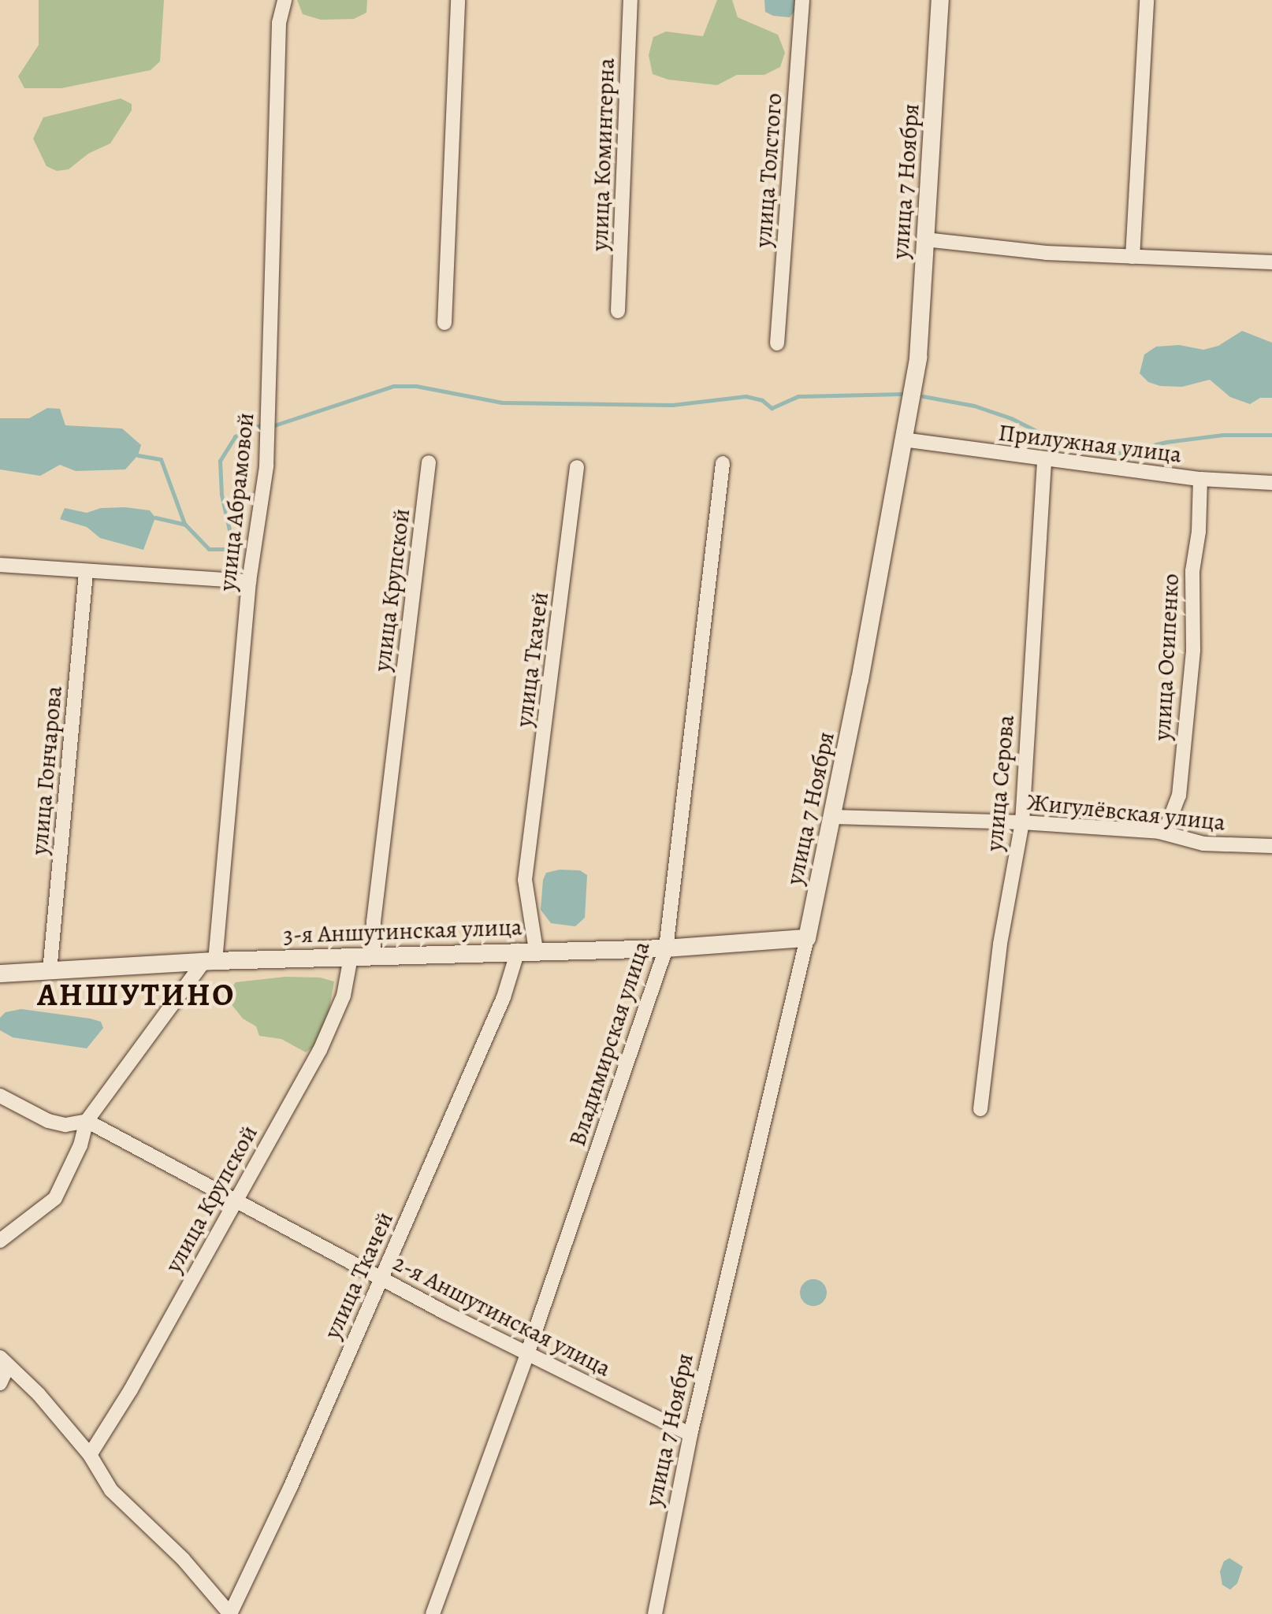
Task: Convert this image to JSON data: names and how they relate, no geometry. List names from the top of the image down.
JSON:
{
  "streets": {
    "street": [
      "улица Коминтерна",
      "улица Толстого",
      "улица 7 Ноября",
      "Прилужная улица",
      "улица Абрамовой",
      "улица Крупской",
      "улица Осипенко",
      "улица Ткачей",
      "улица Гончарова",
      "улица Серова",
      "Жигулёвская улица",
      "3-я Аншутинская улица",
      "Владимирская улица",
      "2-я Аншутинская улица"
    ]
  },
  "crossings": [
    ["улица 7 Ноября", "Прилужная улица"],
    ["улица 7 Ноября", "Жигулёвская улица"],
    ["улица 7 Ноября", "3-я Аншутинская улица"],
    ["улица 7 Ноября", "2-я Аншутинская улица"],
    ["Прилужная улица", "улица Осипенко"],
    ["Прилужная улица", "улица Серова"],
    ["улица Абрамовой", "3-я Аншутинская улица"],
    ["улица Крупской", "3-я Аншутинская улица"],
    ["улица Крупской", "2-я Аншутинская улица"],
    ["улица Осипенко", "Жигулёвская улица"],
    ["улица Ткачей", "3-я Аншутинская улица"],
    ["улица Ткачей", "2-я Аншутинская улица"],
    ["улица Гончарова", "3-я Аншутинская улица"],
    ["улица Серова", "Жигулёвская улица"],
    ["3-я Аншутинская улица", "Владимирская улица"],
    ["Владимирская улица", "2-я Аншутинская улица"]
  ],
  "districts": ["АНШУТИНО"]
}
